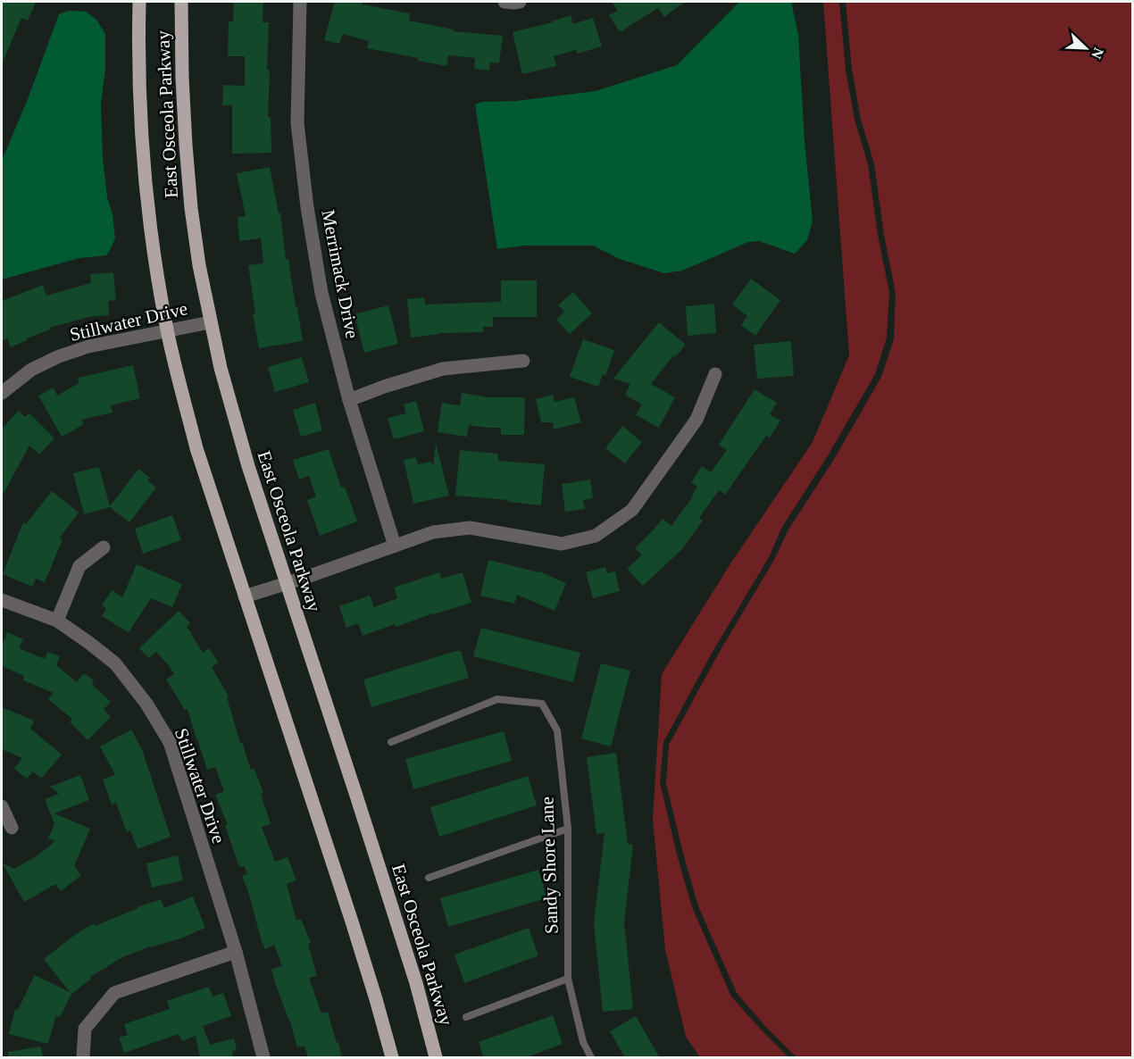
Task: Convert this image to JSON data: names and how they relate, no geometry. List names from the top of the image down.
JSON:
{
  "streets": {
    "main road": ["East Osceola Parkway"],
    "street": ["Merrimack Drive", "Stillwater Drive"],
    "lane": ["Sandy Shore Lane"]
  },
  "crossings": [
    ["East Osceola Parkway", "Stillwater Drive"]
  ],
  "north": "bottom right"
}
